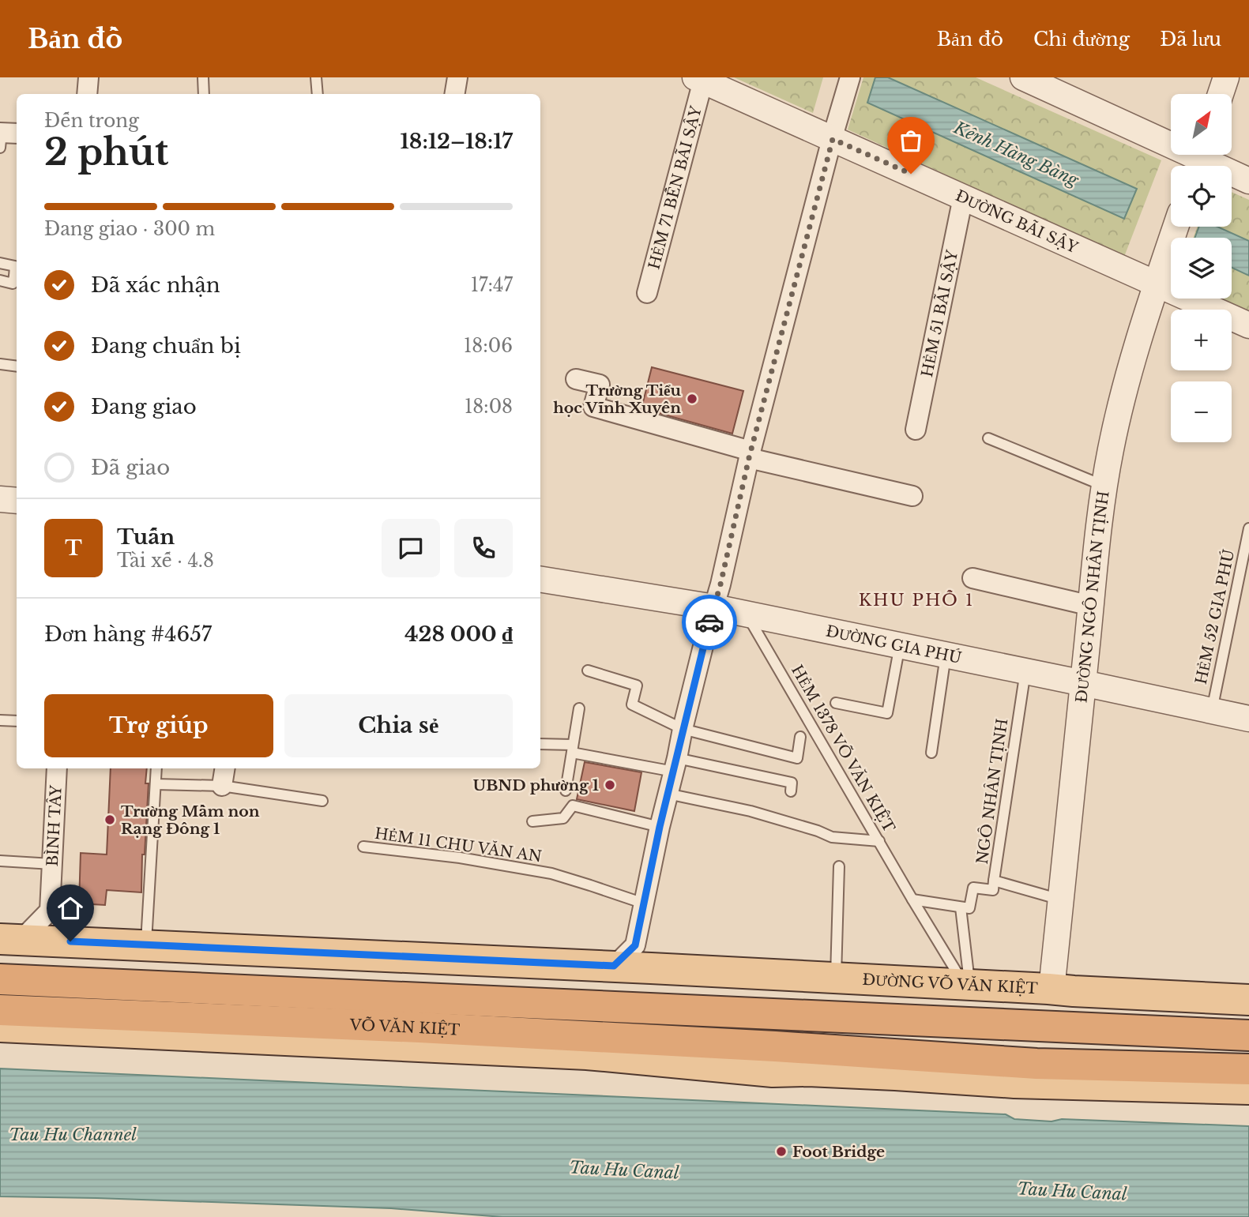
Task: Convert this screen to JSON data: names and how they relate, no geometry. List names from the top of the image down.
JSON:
{
  "streets": {
    "highway": ["VÕ VĂN KIỆT"],
    "main road": ["ĐƯỜNG VÕ VĂN KIỆT"],
    "street": [
      "HẺM 71 BẾN BÃI SẬY",
      "ĐƯỜNG BÃI SẬY",
      "HẺM 51 BÃI SẬY",
      "ĐƯỜNG NGÔ NHÂN TỊNH",
      "ĐƯỜNG GIA PHÚ",
      "BÌNH TÂY"
    ],
    "lane": [
      "HẺM 52 GIA PHÚ",
      "HẺM 1378 VÕ VĂN KIỆT",
      "NGÔ NHÂN TỊNH",
      "HẺM 11 CHU VĂN AN"
    ]
  },
  "crossings": [
    ["HẺM 71 BẾN BÃI SẬY", "ĐƯỜNG BÃI SẬY"],
    ["ĐƯỜNG BÃI SẬY", "HẺM 51 BÃI SẬY"],
    ["ĐƯỜNG BÃI SẬY", "ĐƯỜNG NGÔ NHÂN TỊNH"],
    ["ĐƯỜNG NGÔ NHÂN TỊNH", "ĐƯỜNG GIA PHÚ"],
    ["ĐƯỜNG NGÔ NHÂN TỊNH", "NGÔ NHÂN TỊNH"],
    ["ĐƯỜNG NGÔ NHÂN TỊNH", "ĐƯỜNG VÕ VĂN KIỆT"],
    ["HẺM 52 GIA PHÚ", "ĐƯỜNG GIA PHÚ"],
    ["ĐƯỜNG GIA PHÚ", "HẺM 1378 VÕ VĂN KIỆT"],
    ["ĐƯỜNG GIA PHÚ", "NGÔ NHÂN TỊNH"],
    ["HẺM 1378 VÕ VĂN KIỆT", "ĐƯỜNG VÕ VĂN KIỆT"]
  ],
  "districts": ["KHU PHỐ 1"],
  "water": ["Kênh Hàng Bàng", "Tau Hu Channel", "Tau Hu Canal"],
  "places": [
    "Trường Tiểu học Vĩnh Xuyên",
    "UBND phường 1",
    "Trường Mầm non Rạng Đông 1",
    "Foot Bridge"
  ],
  "north": "top right",
  "page": {
    "header": "Bản đồ",
    "nav": ["Bản đồ", "Chỉ đường", "Đã lưu"],
    "map_buttons": ["+", "−"],
    "heading": ["2 phút", "Đến trong", "18:12–18:17"],
    "panel": [
      "Tuấn",
      "Tài xế · 4.8",
      "Đơn hàng #4657",
      "428 000 ₫"
    ],
    "bar": "Đang giao · 300 m",
    "list": [
      ["Đã xác nhận", "17:47"],
      ["Đang chuẩn bị", "18:06"],
      ["Đang giao", "18:08"],
      "Đã giao"
    ],
    "round": "T",
    "buttons": ["Trợ giúp", "Chia sẻ"]
  }
}
